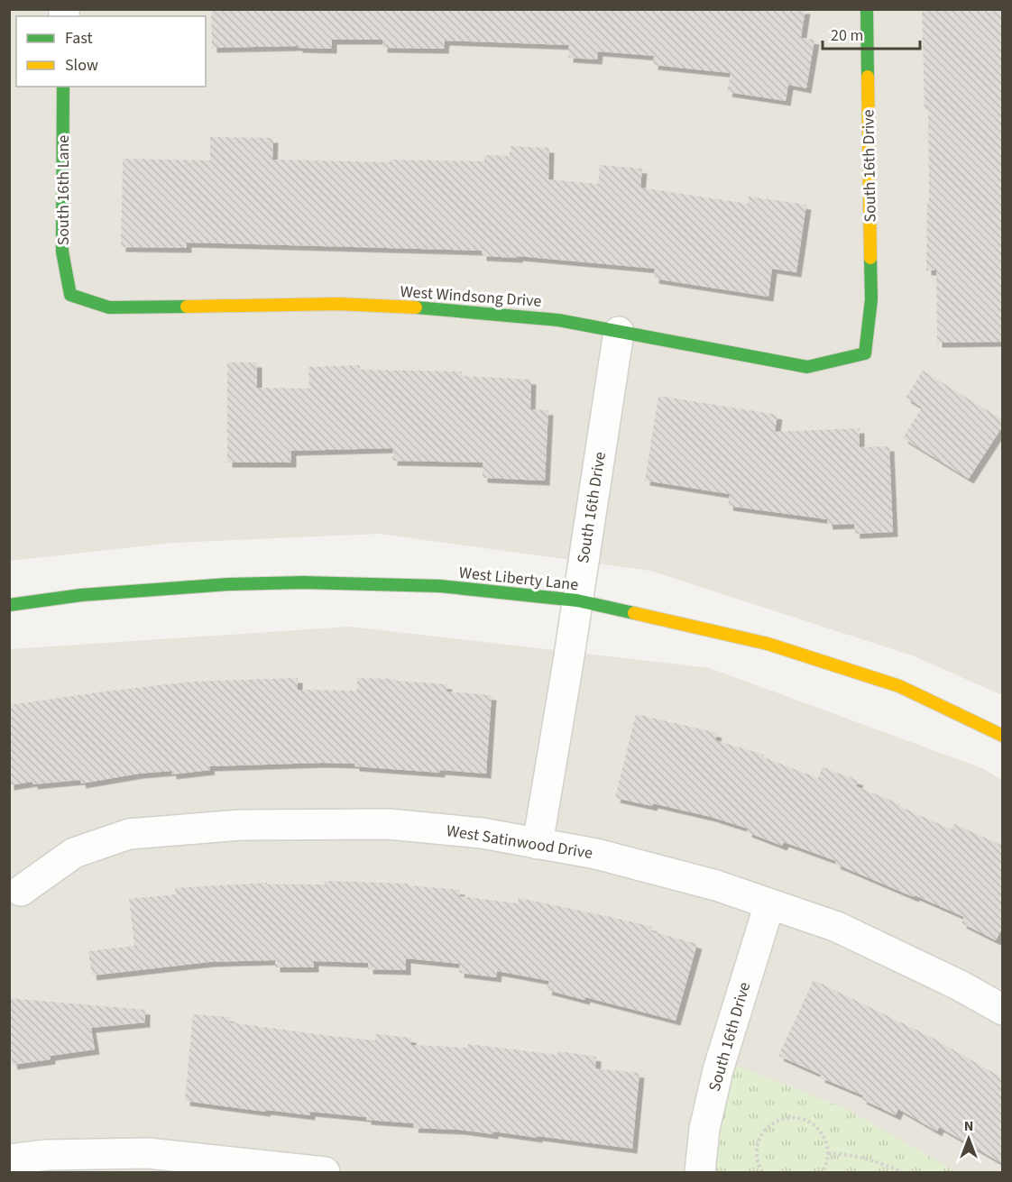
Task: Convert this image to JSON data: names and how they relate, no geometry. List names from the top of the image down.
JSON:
{
  "streets": {
    "street": [
      "South 16th Drive",
      "South 16th Lane",
      "West Windsong Drive",
      "West Liberty Lane",
      "West Satinwood Drive"
    ]
  },
  "crossings": [
    ["South 16th Drive", "West Windsong Drive"],
    ["South 16th Drive", "West Liberty Lane"],
    ["South 16th Drive", "West Satinwood Drive"],
    ["South 16th Lane", "West Windsong Drive"]
  ],
  "legend": ["Fast", "Slow"],
  "scale_bar": "20 m",
  "north": "top"
}
